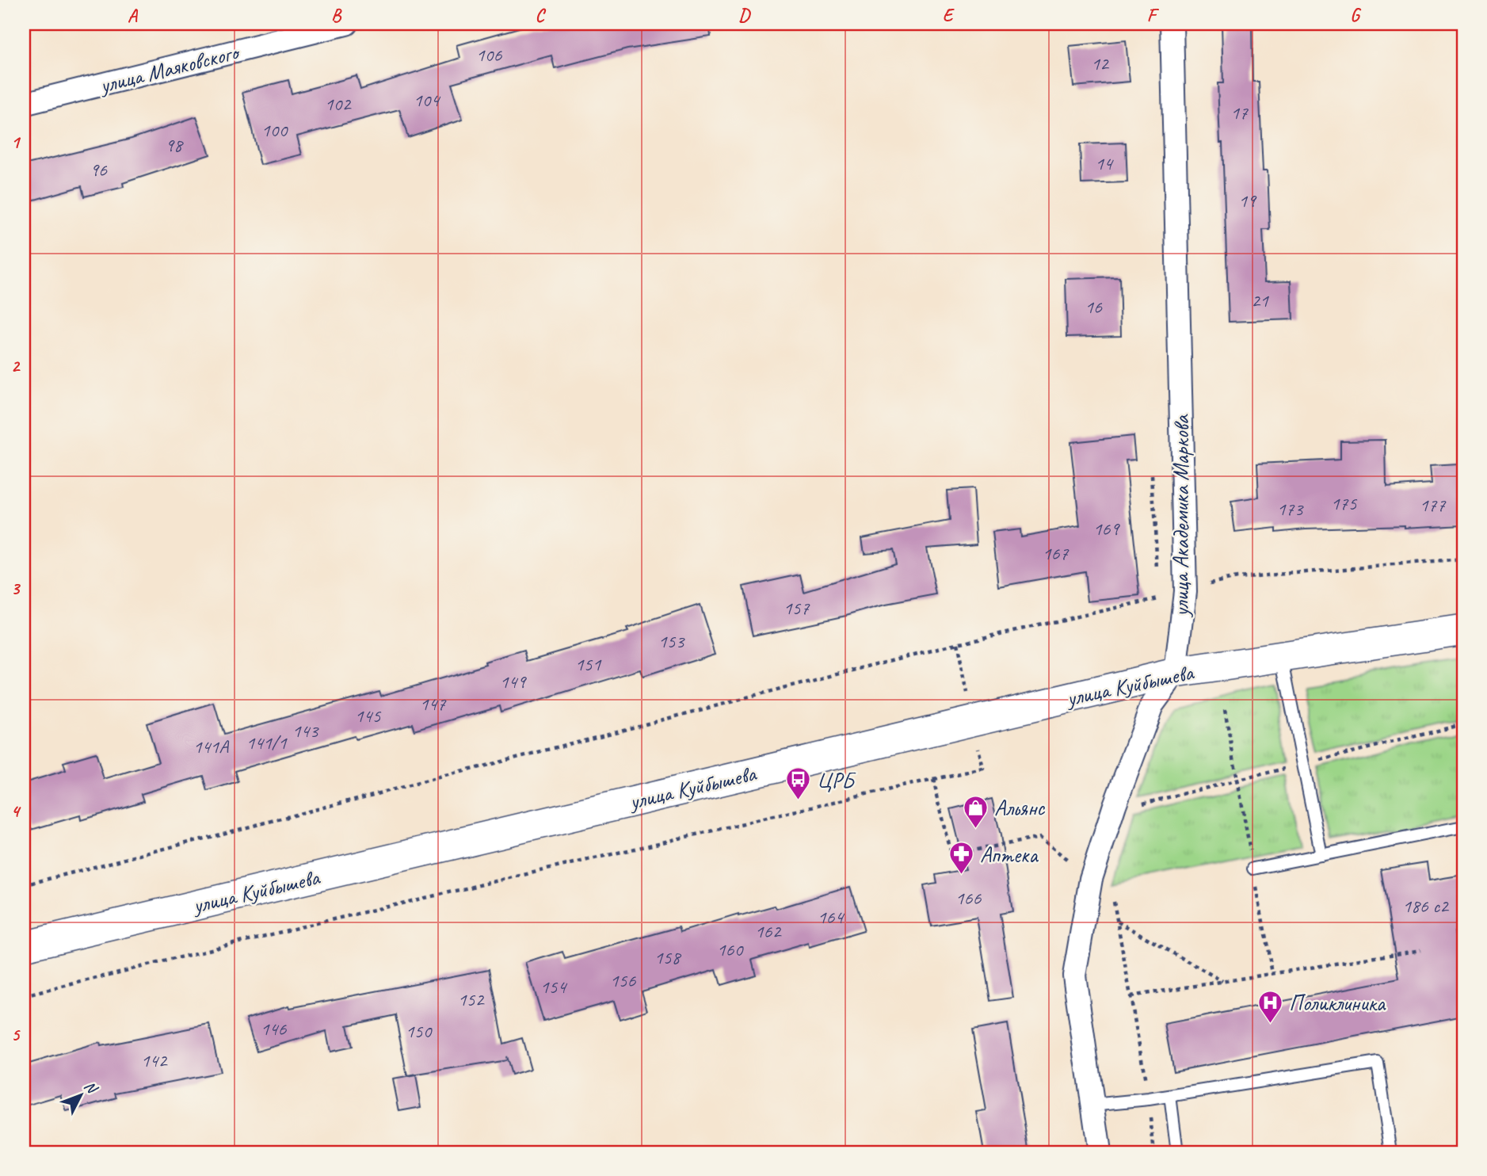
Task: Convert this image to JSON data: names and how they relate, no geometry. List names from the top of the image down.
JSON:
{
  "streets": {
    "street": ["улица Маяковского", "улица Академика Маркова", "улица Куйбышева"]
  },
  "crossings": [
    ["улица Академика Маркова", "улица Куйбышева"]
  ],
  "places": {
    "bus stop": ["ЦРБ"],
    "shop": ["Альянс"],
    "pharmacy": ["Аптека"],
    "hospital": ["Поликлиника"]
  },
  "house_numbers": [
    "106",
    "12",
    "104",
    "102",
    "17",
    "100",
    "98",
    "14",
    "96",
    "19",
    "21",
    "16",
    "175",
    "177",
    "173",
    "169",
    "167",
    "157",
    "153",
    "151",
    "149",
    "147",
    "145",
    "143",
    "141/1",
    "141А",
    "166",
    "186 с2",
    "164",
    "162",
    "160",
    "158",
    "156",
    "154",
    "152",
    "146",
    "150",
    "142"
  ],
  "north": "top right",
  "grid": {
    "columns": [
      "A",
      "B",
      "C",
      "D",
      "E",
      "F",
      "G"
    ],
    "rows": [
      "1",
      "2",
      "3",
      "4",
      "5"
    ]
  }
}
